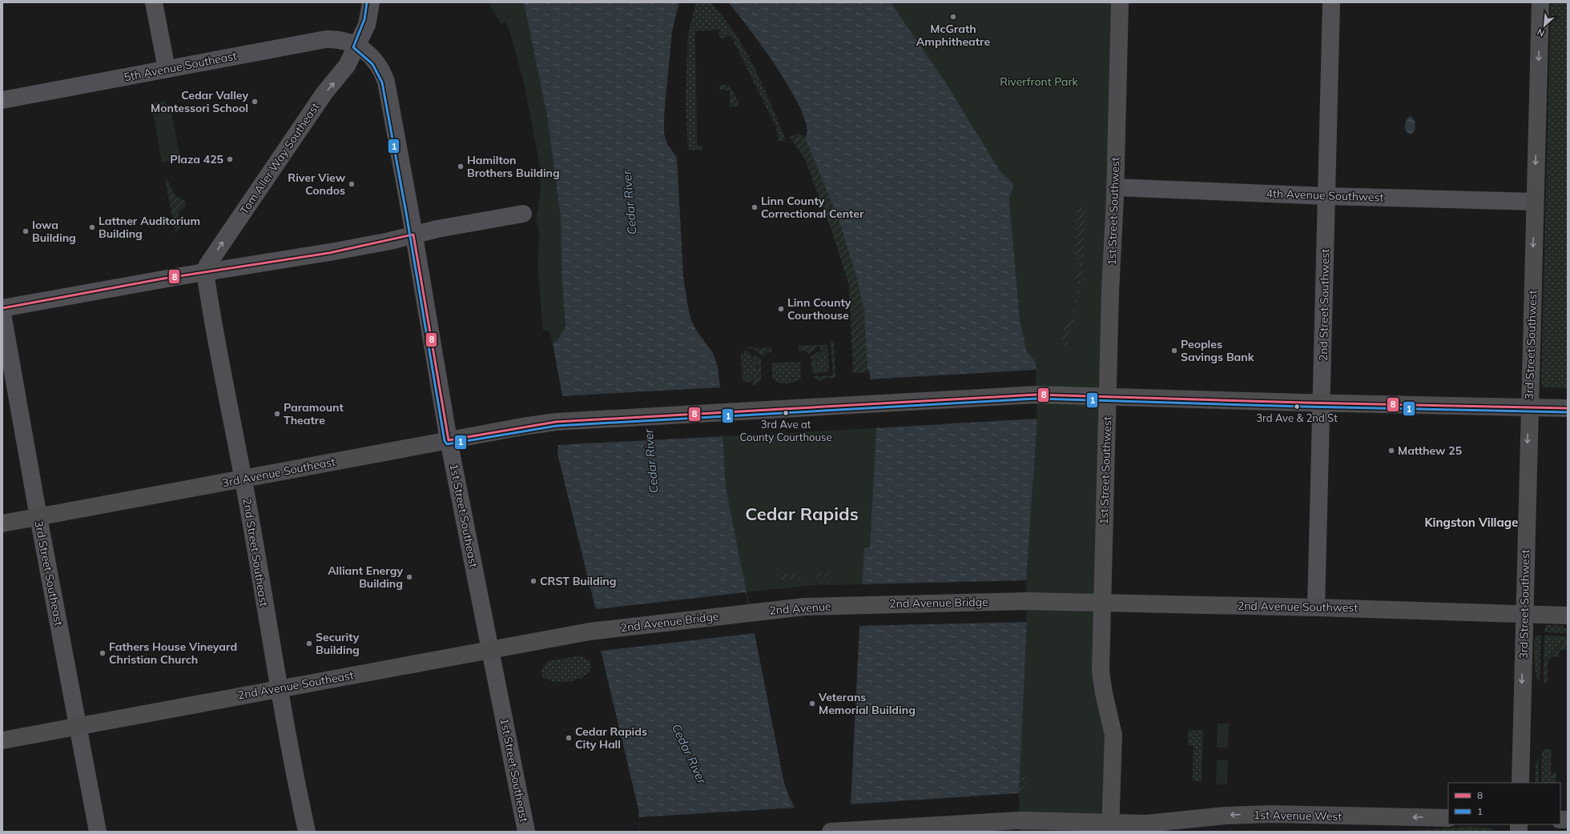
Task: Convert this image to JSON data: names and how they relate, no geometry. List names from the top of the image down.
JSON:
{
  "streets": {
    "main road": [
      "1st Street Southwest",
      "3rd Street Southwest",
      "3rd Avenue Southeast",
      "2nd Avenue Bridge",
      "2nd Avenue Southwest",
      "2nd Avenue",
      "2nd Avenue Southeast",
      "1st Avenue West"
    ],
    "street": [
      "5th Avenue Southeast",
      "Tom Aller Way Southeast",
      "4th Avenue Southwest",
      "2nd Street Southwest",
      "1st Street Southeast",
      "2nd Street Southeast",
      "3rd Street Southeast"
    ]
  },
  "crossings": [
    ["5th Avenue Southeast", "Tom Aller Way Southeast"],
    ["5th Avenue Southeast", "1st Street Southeast"],
    ["Tom Aller Way Southeast", "1st Street Southeast"],
    ["Tom Aller Way Southeast", "2nd Street Southeast"],
    ["4th Avenue Southwest", "1st Street Southwest"],
    ["4th Avenue Southwest", "2nd Street Southwest"],
    ["4th Avenue Southwest", "3rd Street Southwest"],
    ["1st Street Southwest", "3rd Avenue Southeast"],
    ["1st Street Southwest", "2nd Avenue Southwest"],
    ["1st Street Southwest", "1st Avenue West"],
    ["2nd Street Southwest", "3rd Avenue Southeast"],
    ["2nd Street Southwest", "2nd Avenue Southwest"],
    ["3rd Street Southwest", "3rd Avenue Southeast"],
    ["3rd Street Southwest", "2nd Avenue Southwest"],
    ["3rd Avenue Southeast", "1st Street Southeast"],
    ["3rd Avenue Southeast", "2nd Street Southeast"],
    ["3rd Avenue Southeast", "3rd Street Southeast"],
    ["1st Street Southeast", "2nd Avenue Southeast"],
    ["2nd Street Southeast", "2nd Avenue Southeast"],
    ["3rd Street Southeast", "2nd Avenue Southeast"],
    ["2nd Avenue Bridge", "2nd Avenue Southwest"],
    ["2nd Avenue Bridge", "2nd Avenue"],
    ["2nd Avenue Bridge", "2nd Avenue Southeast"]
  ],
  "one_way": ["Tom Aller Way Southeast", "3rd Street Southwest", "1st Avenue West"],
  "districts": ["Cedar Rapids", "Kingston Village"],
  "water": ["Cedar River"],
  "parks": ["Riverfront Park"],
  "places": [
    "McGrath Amphitheatre",
    "Cedar Valley Montessori School",
    "Plaza 425",
    "Hamilton Brothers Building",
    "River View Condos",
    "Linn County Correctional Center",
    "Lattner Auditorium Building",
    "Iowa Building",
    "Linn County Courthouse",
    "Peoples Savings Bank",
    "3rd Ave & 2nd St",
    "3rd Ave at County Courthouse",
    "Paramount Theatre",
    "Matthew 25",
    "Alliant Energy Building",
    "CRST Building",
    "Security Building",
    "Fathers House Vineyard Christian Church",
    "Veterans Memorial Building",
    "Cedar Rapids City Hall"
  ],
  "lines": ["transit line 1", "transit line 8"],
  "legend": ["8", "1"],
  "north": "bottom left"
}
